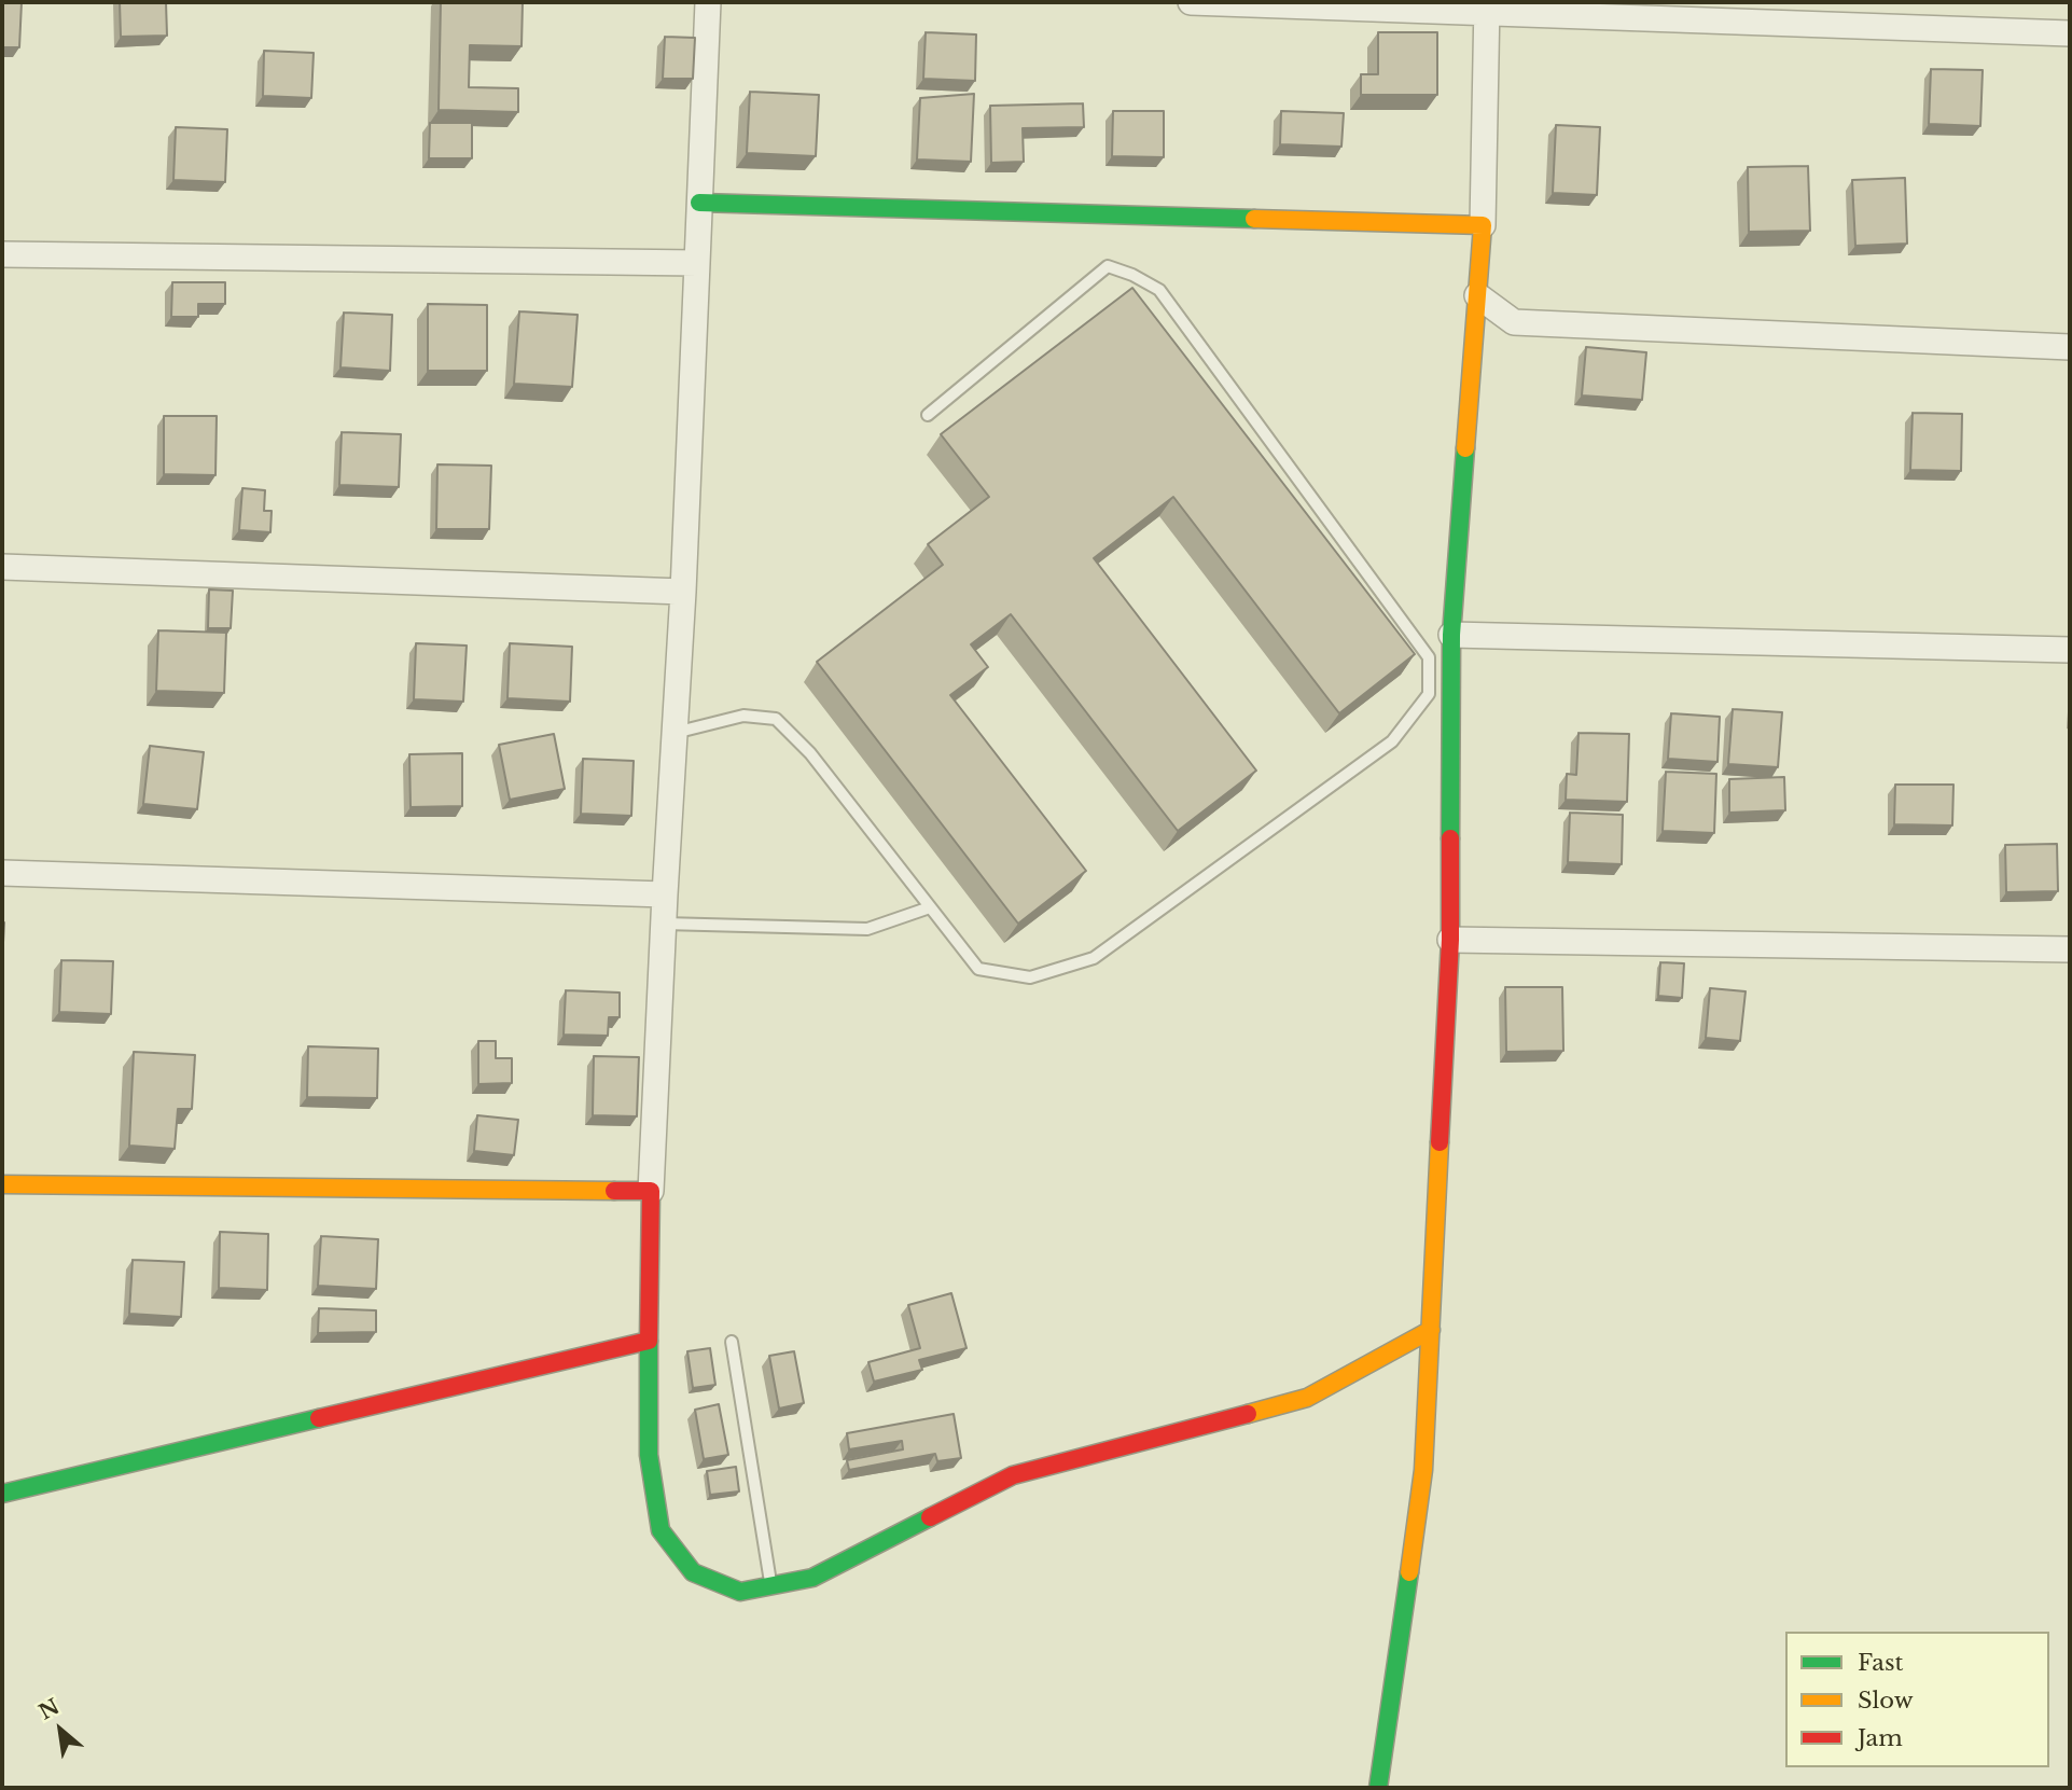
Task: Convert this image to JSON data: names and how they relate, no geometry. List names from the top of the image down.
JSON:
{
  "legend": ["Fast", "Slow", "Jam"],
  "north": "top left"
}
